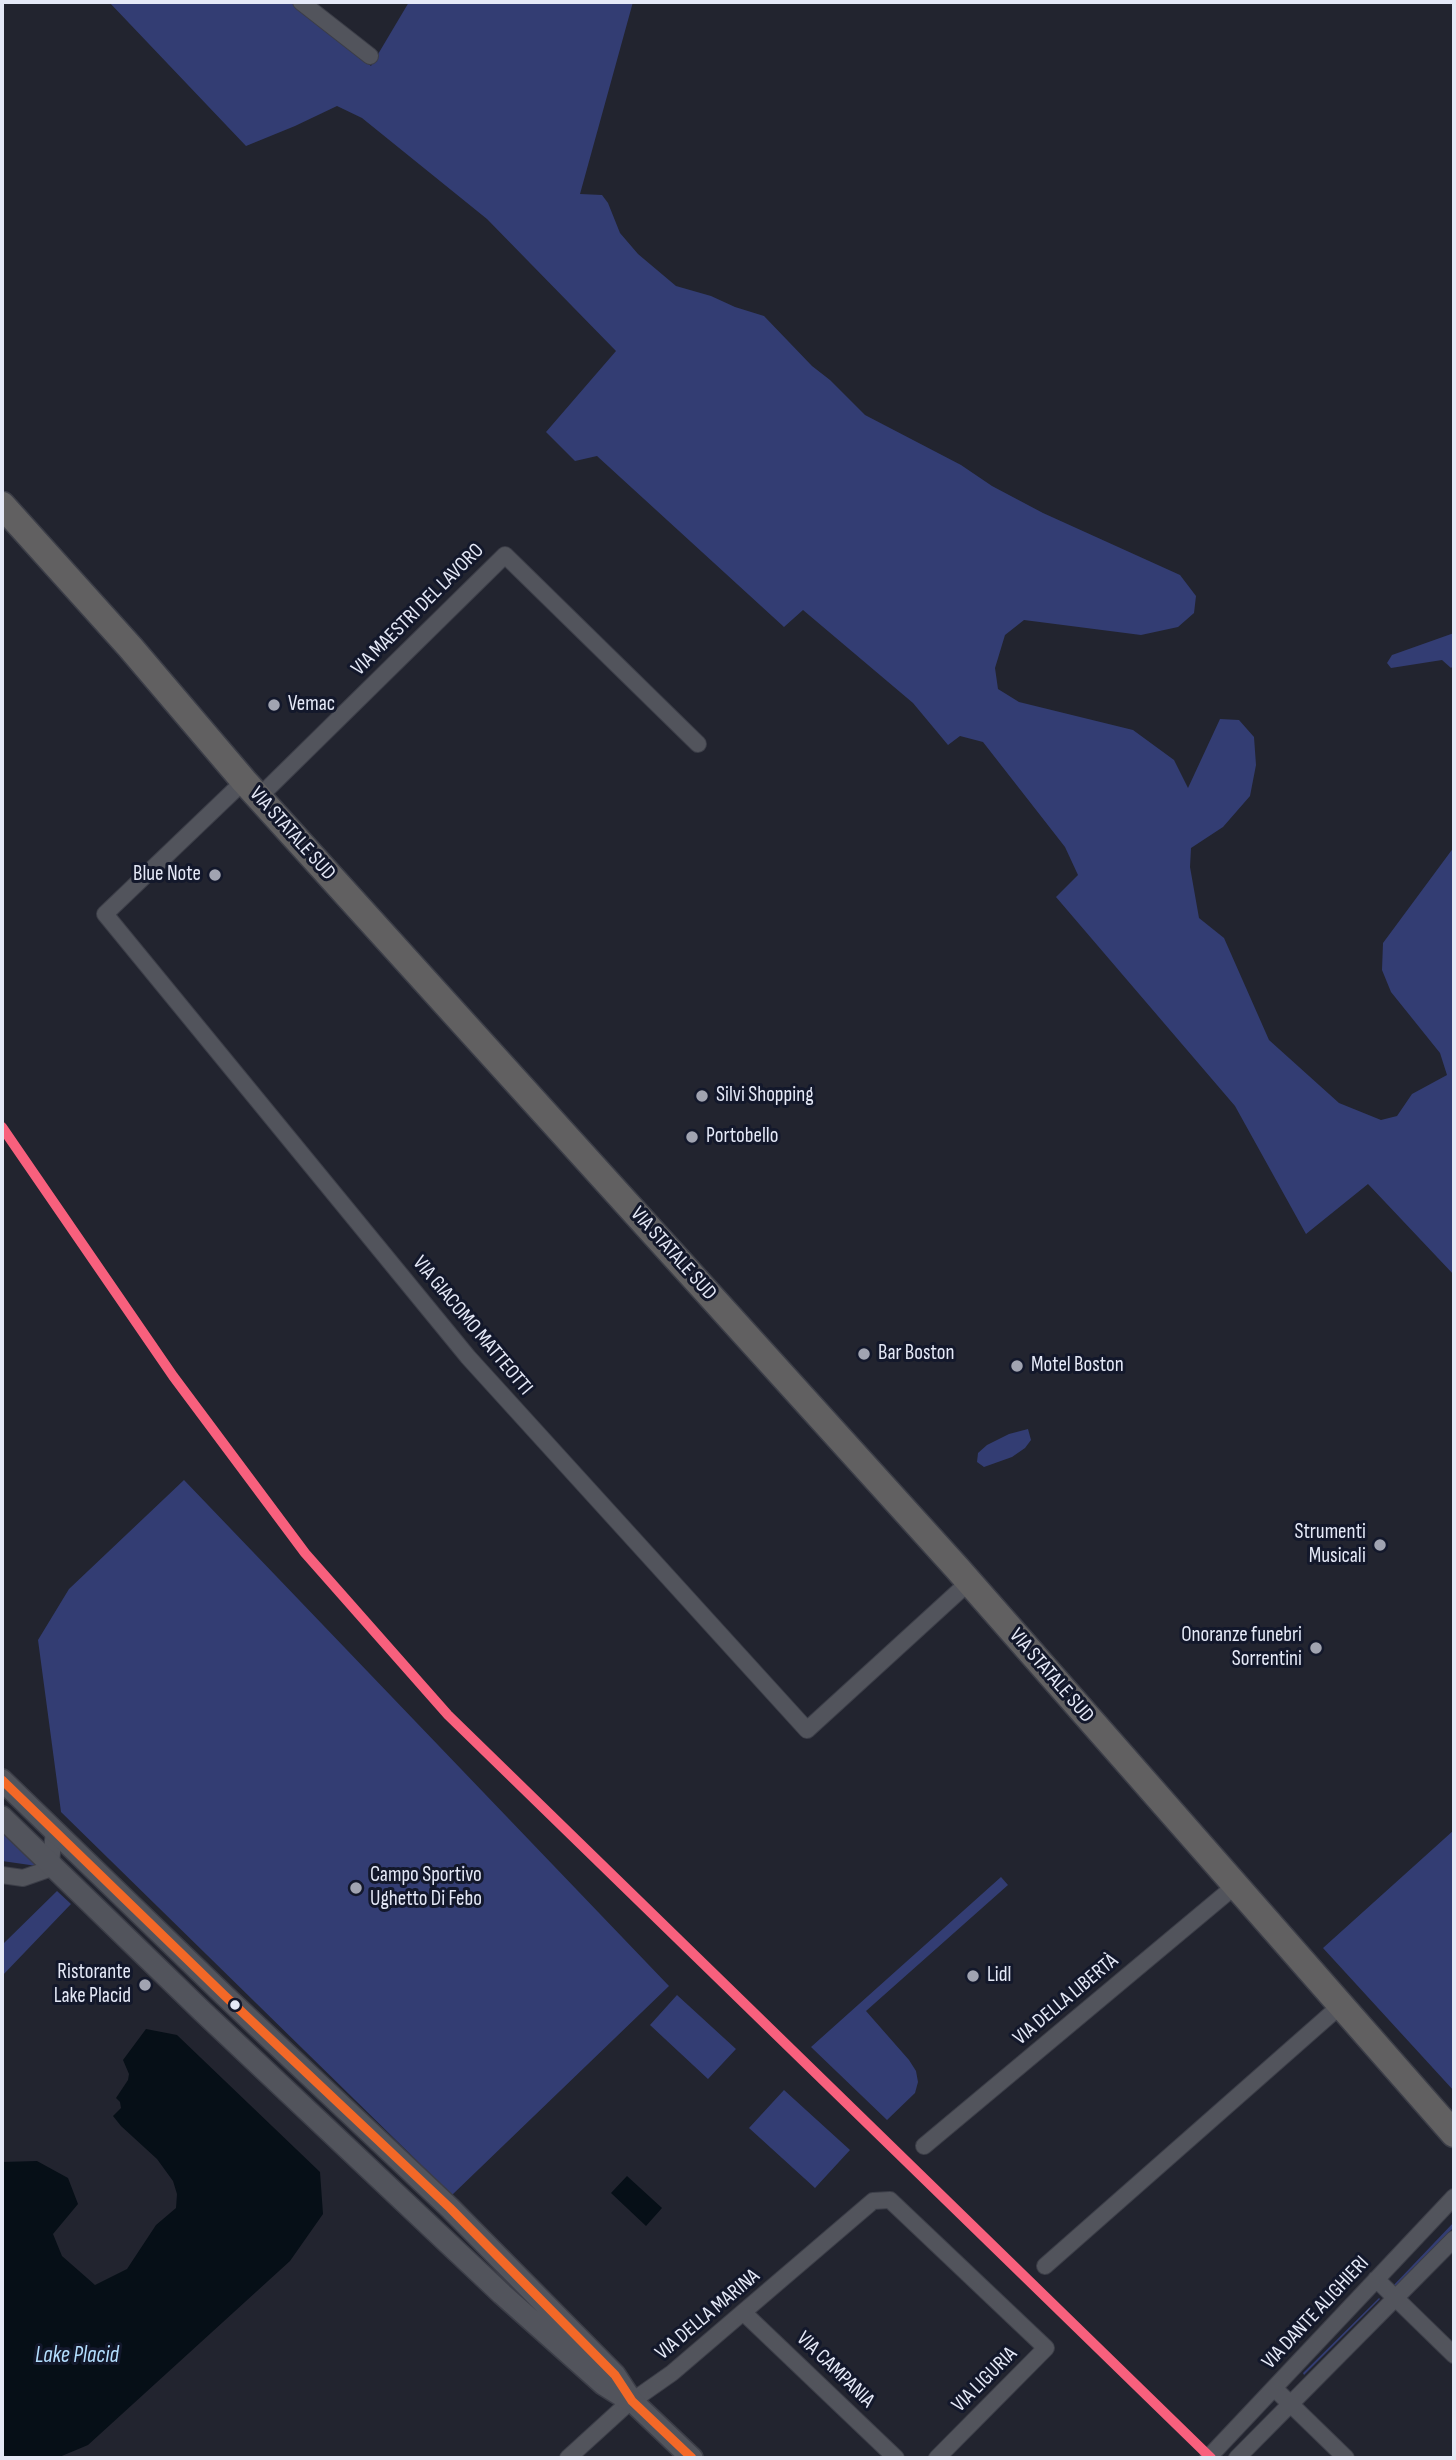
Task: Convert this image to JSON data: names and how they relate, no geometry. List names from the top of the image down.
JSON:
{
  "streets": {
    "main road": ["VIA STATALE SUD"],
    "street": [
      "VIA MAESTRI DEL LAVORO",
      "VIA GIACOMO MATTEOTTI",
      "VIA DELLA LIBERTÀ",
      "VIA DANTE ALIGHIERI",
      "VIA DELLA MARINA",
      "VIA CAMPANIA",
      "VIA LIGURIA"
    ]
  },
  "crossings": [
    ["VIA MAESTRI DEL LAVORO", "VIA STATALE SUD"],
    ["VIA MAESTRI DEL LAVORO", "VIA GIACOMO MATTEOTTI"],
    ["VIA STATALE SUD", "VIA GIACOMO MATTEOTTI"],
    ["VIA STATALE SUD", "VIA DELLA LIBERTÀ"],
    ["VIA DELLA MARINA", "VIA CAMPANIA"],
    ["VIA DELLA MARINA", "VIA LIGURIA"]
  ],
  "water": ["Lake Placid"],
  "places": [
    "Vemac",
    "Blue Note",
    "Silvi Shopping",
    "Portobello",
    "Bar Boston",
    "Motel Boston",
    "Strumenti Musicali",
    "Onoranze funebri Sorrentini",
    "Campo Sportivo Ughetto Di Febo",
    "Lidl",
    "Ristorante Lake Placid"
  ]
}
